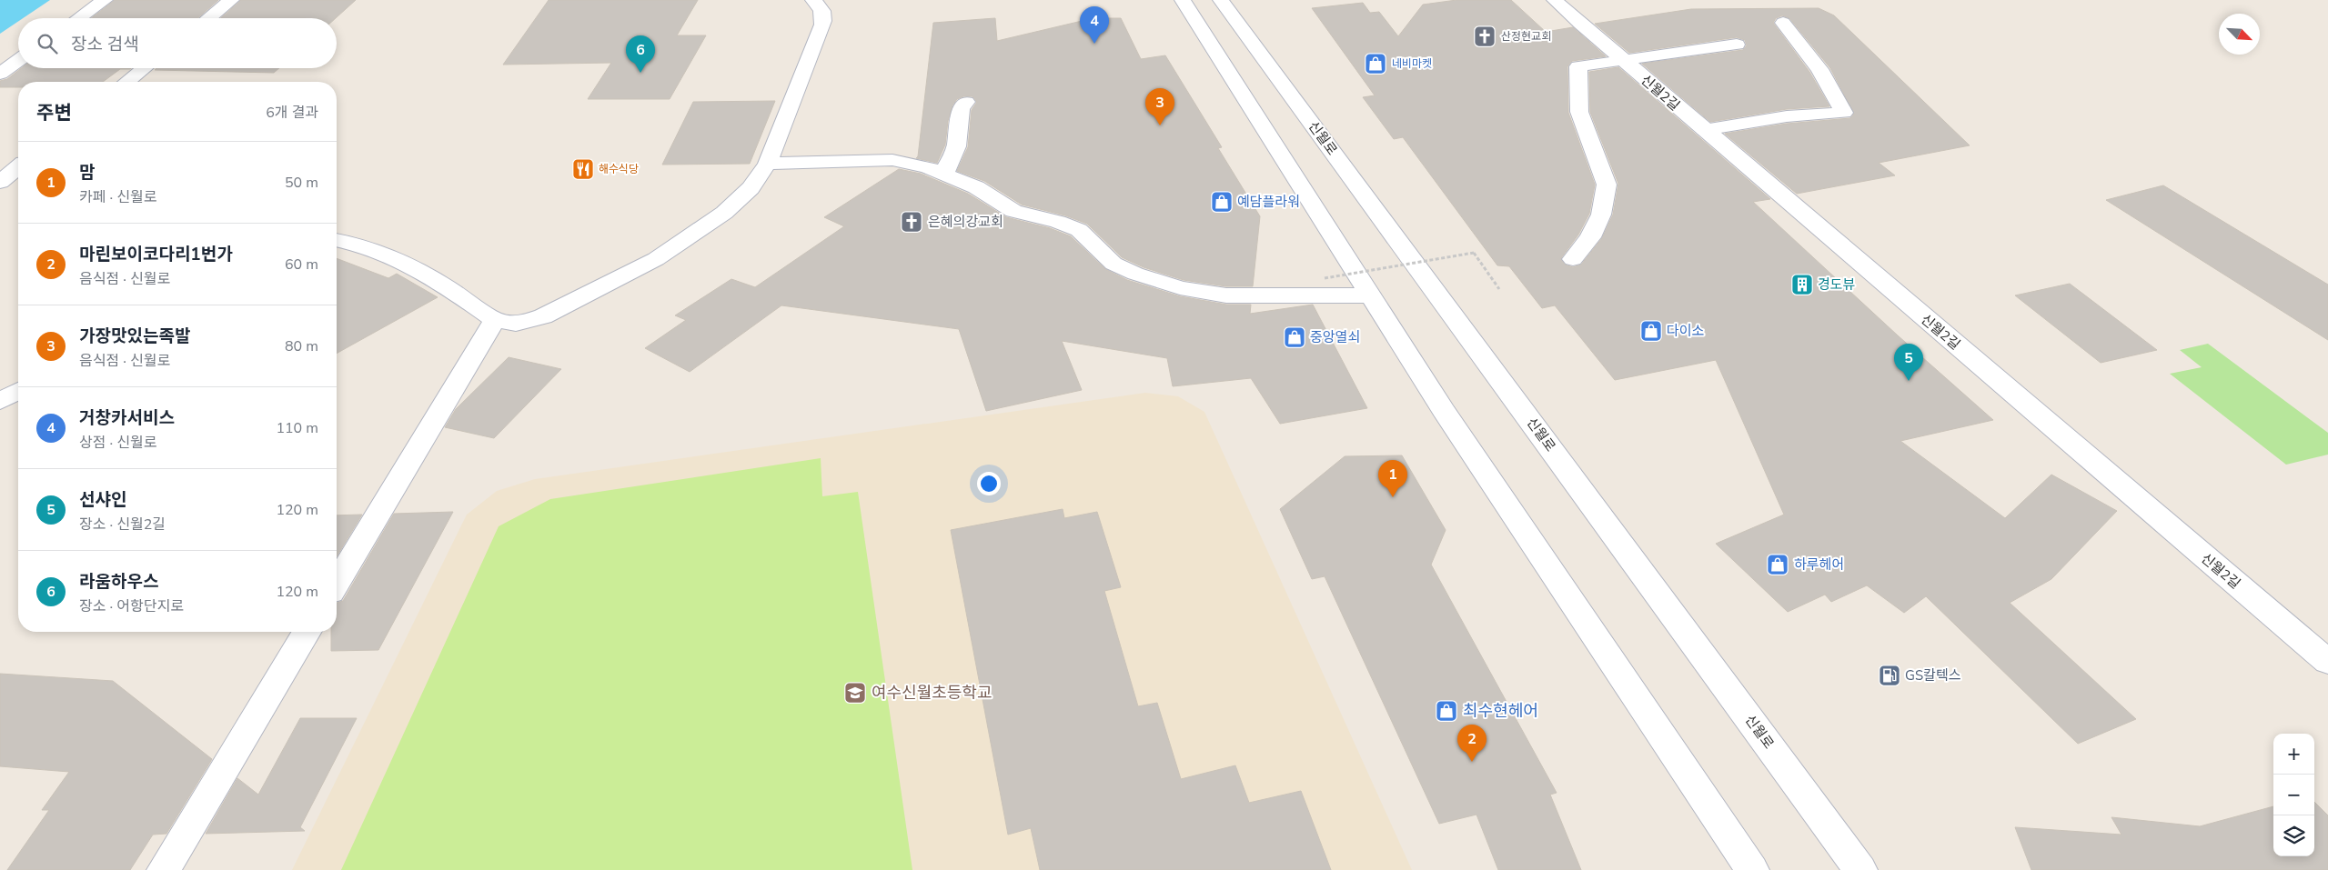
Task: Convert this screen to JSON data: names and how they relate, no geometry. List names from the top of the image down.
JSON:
{
  "streets": {
    "street": ["신월2길", "신월로"]
  },
  "places": {
    "church": ["산정현교회", "은혜의강교회"],
    "shop": [
      "네비마켓",
      "예담플라워",
      "다이소",
      "중앙열쇠",
      "하루헤어",
      "최수현헤어"
    ],
    "restaurant": ["해수식당"],
    "building": ["경도뷰"],
    "fuel station": ["GS칼텍스"],
    "school or university": ["여수신월초등학교"]
  },
  "north": "bottom right",
  "page": {
    "pins": [
      "4",
      "6",
      "3",
      "5",
      "1",
      "2"
    ],
    "search": "장소 검색",
    "heading": ["주변", "6개 결과"],
    "list": [
      {
        "mark": "1",
        "name": "맘",
        "note": "카페 · 신월로",
        "value": "50 m"
      },
      {
        "mark": "2",
        "name": "마린보이코다리1번가",
        "note": "음식점 · 신월로",
        "value": "60 m"
      },
      {
        "mark": "3",
        "name": "가장맛있는족발",
        "note": "음식점 · 신월로",
        "value": "80 m"
      },
      {
        "mark": "4",
        "name": "거창카서비스",
        "note": "상점 · 신월로",
        "value": "110 m"
      },
      {
        "mark": "5",
        "name": "선샤인",
        "note": "장소 · 신월2길",
        "value": "120 m"
      },
      {
        "mark": "6",
        "name": "라움하우스",
        "note": "장소 · 어항단지로",
        "value": "120 m"
      }
    ],
    "map_buttons": ["+", "−"]
  }
}
